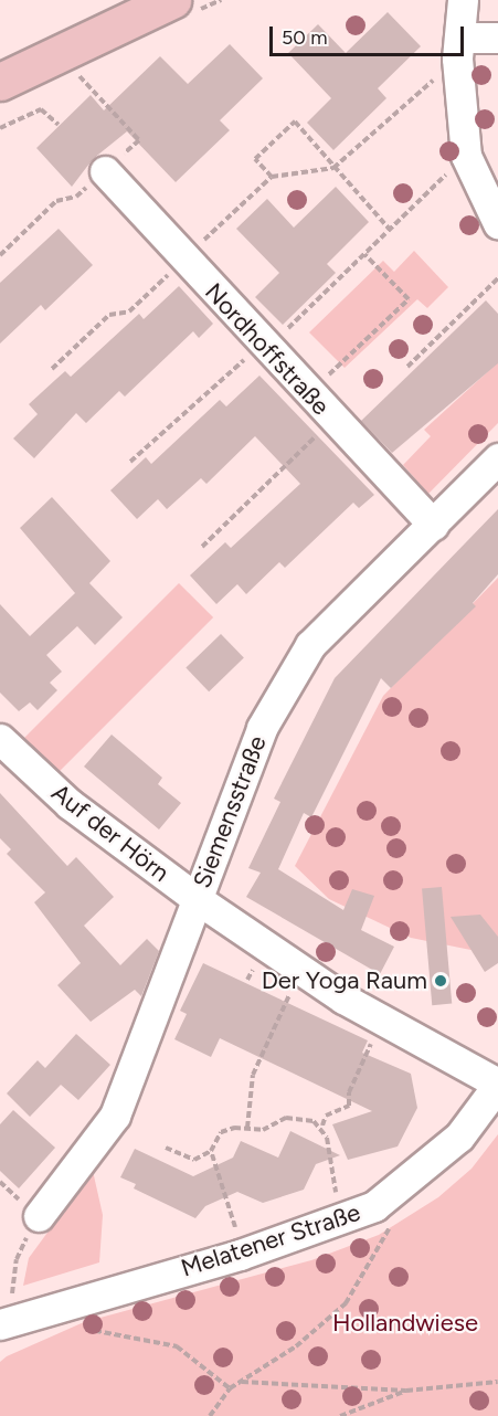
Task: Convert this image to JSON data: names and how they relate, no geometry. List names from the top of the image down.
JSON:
{
  "streets": {
    "street": [
      "Nordhoffstraße",
      "Siemensstraße",
      "Auf der Hörn",
      "Melatener Straße"
    ]
  },
  "crossings": [
    ["Nordhoffstraße", "Siemensstraße"],
    ["Siemensstraße", "Auf der Hörn"],
    ["Auf der Hörn", "Melatener Straße"]
  ],
  "parks": ["Hollandwiese"],
  "places": ["Der Yoga Raum"],
  "scale_bar": "50 m"
}
